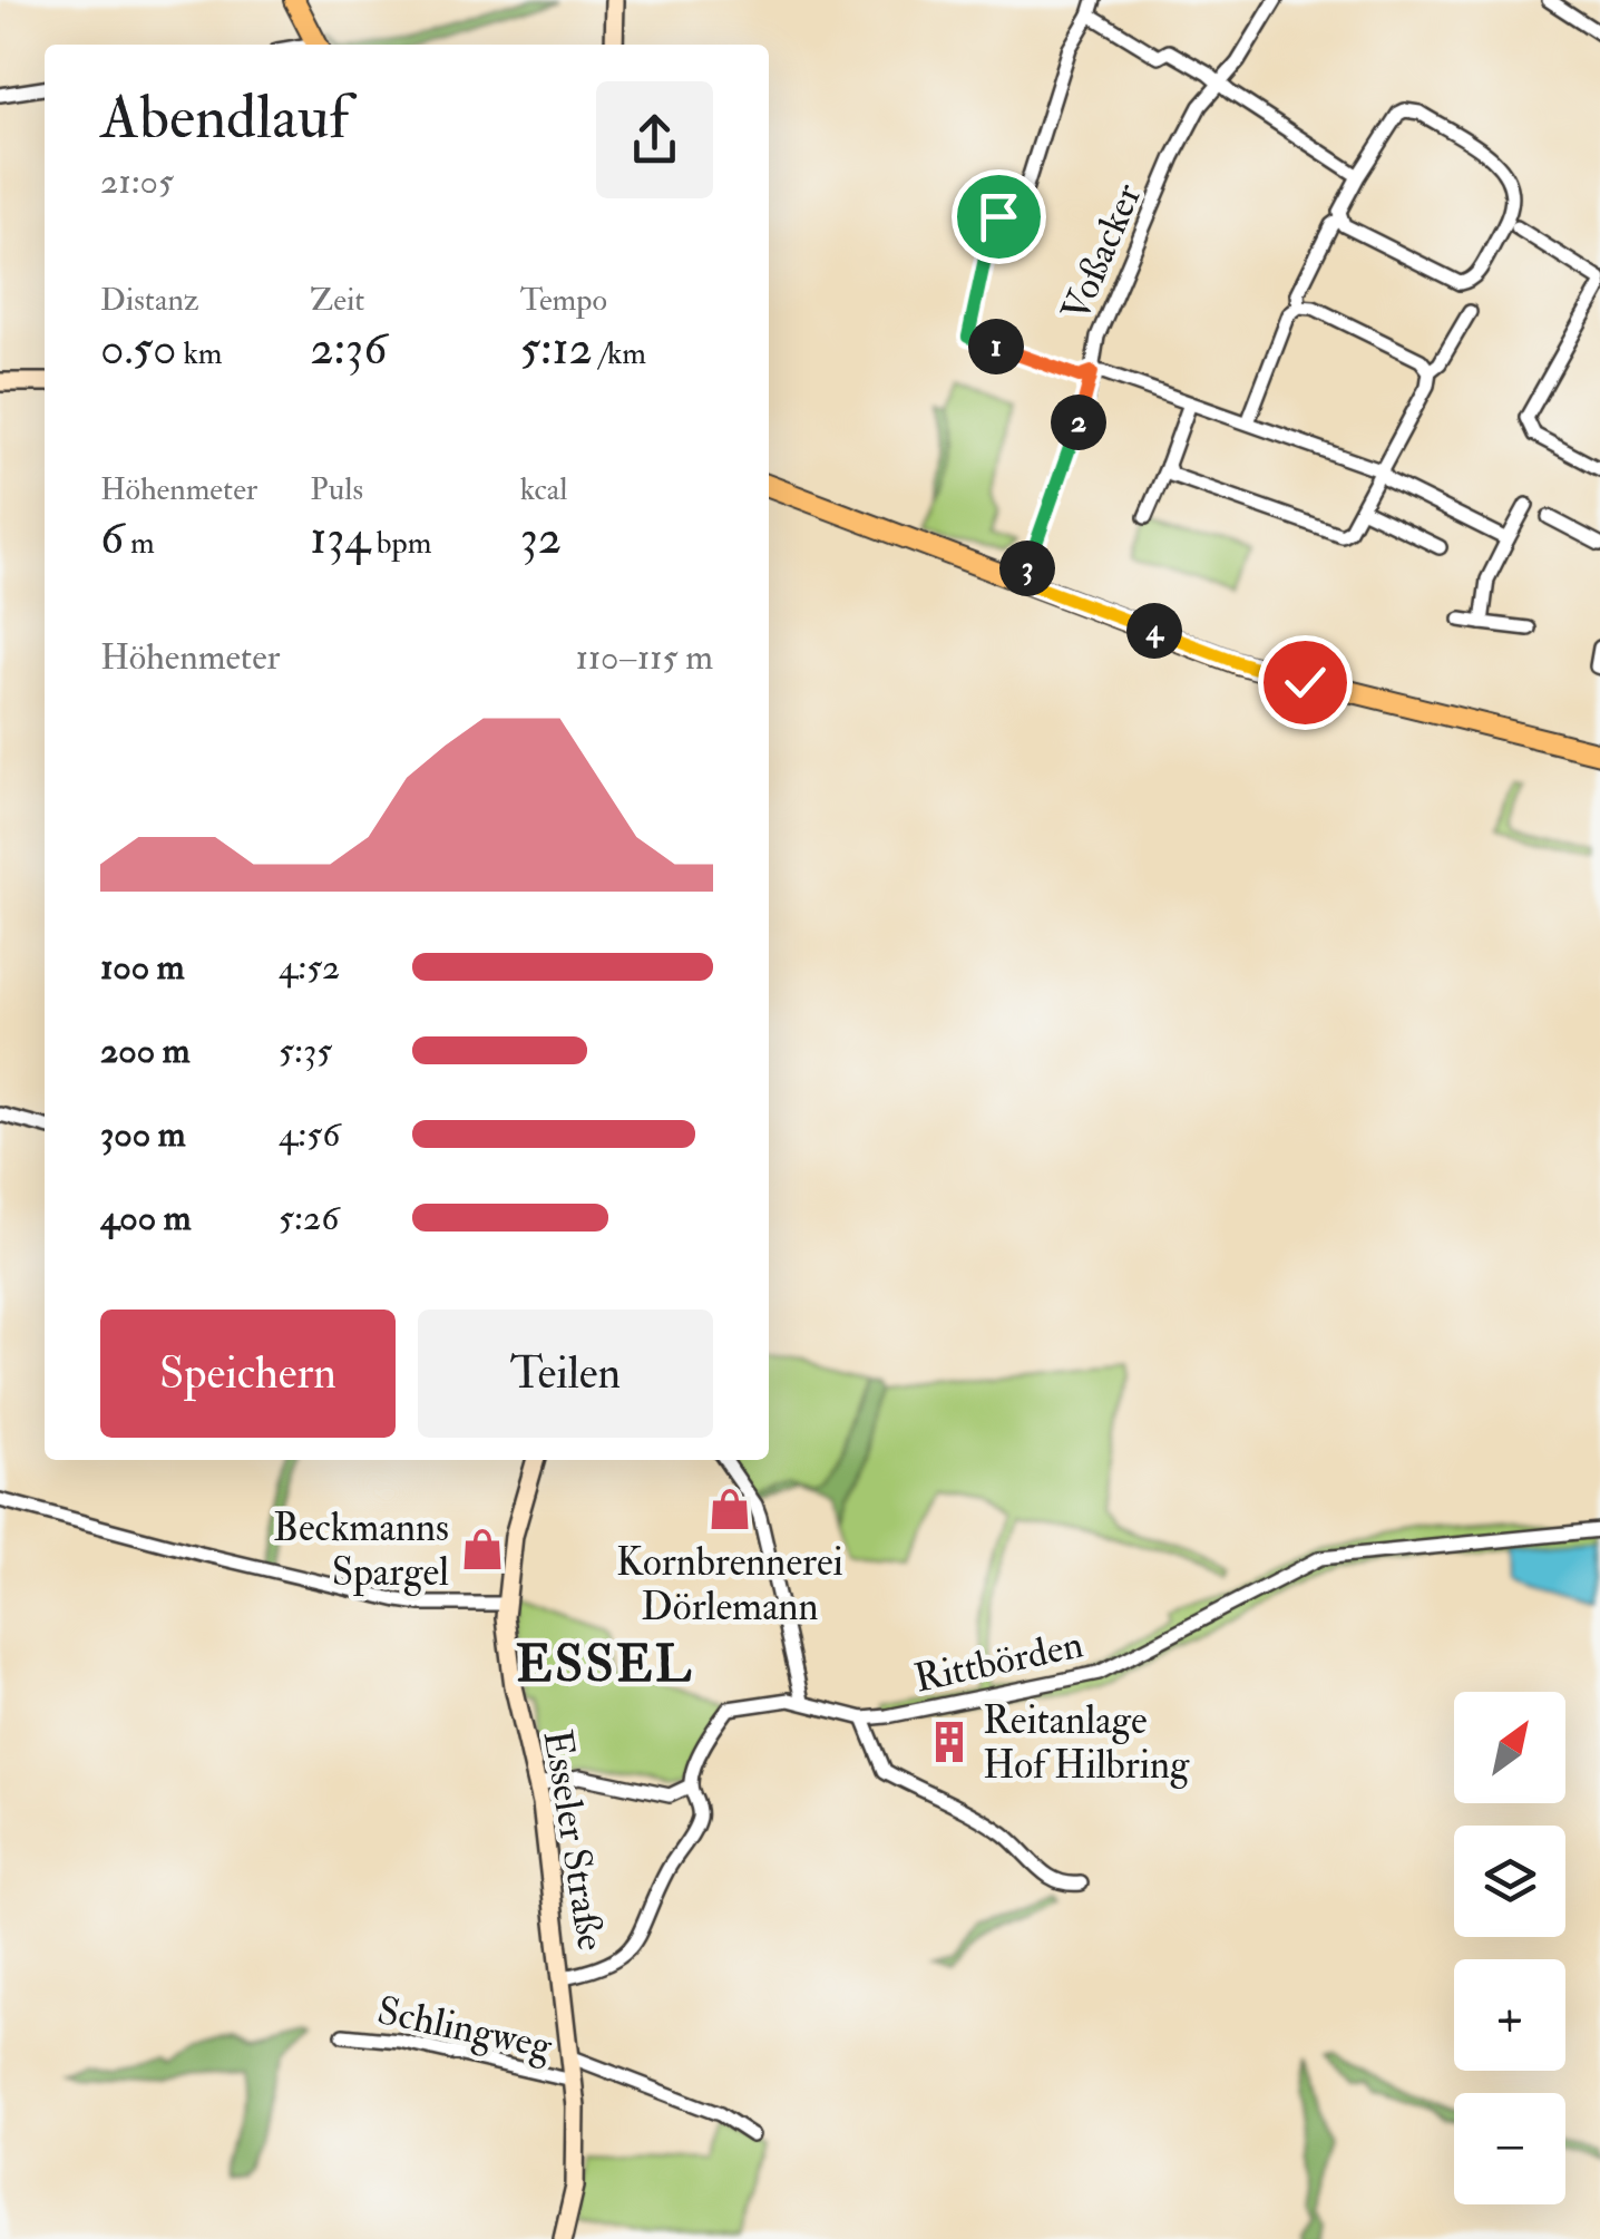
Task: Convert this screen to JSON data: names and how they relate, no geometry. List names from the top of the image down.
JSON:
{
  "streets": {
    "main road": ["Esseler Straße"],
    "street": ["Voßacker", "Rittbörden", "Schlingweg"]
  },
  "crossings": [
    ["Rittbörden", "Esseler Straße"],
    ["Esseler Straße", "Schlingweg"]
  ],
  "districts": ["ESSEL"],
  "places": {
    "shop": ["Kornbrennerei Dörlemann", "Beckmanns Spargel"],
    "building": ["Reitanlage Hof Hilbring"]
  },
  "north": "top right",
  "page": {
    "heading": ["Abendlauf", "21:05"],
    "stats": [
      ["Distanz", "0.50 km"],
      ["Zeit", "2:36"],
      ["Tempo", "5:12 /km"],
      ["Höhenmeter", "6 m"],
      ["Puls", "134 bpm"],
      ["kcal", "32"]
    ],
    "pins": [
      "1",
      "2",
      "3",
      "4"
    ],
    "chart": ["Höhenmeter", "110–115 m"],
    "list": [
      {
        "name": "100 m",
        "note": "4:52"
      },
      {
        "name": "200 m",
        "note": "5:35"
      },
      {
        "name": "300 m",
        "note": "4:56"
      },
      {
        "name": "400 m",
        "note": "5:26"
      }
    ],
    "buttons": ["Speichern", "Teilen"],
    "map_buttons": ["+", "−"]
  }
}
